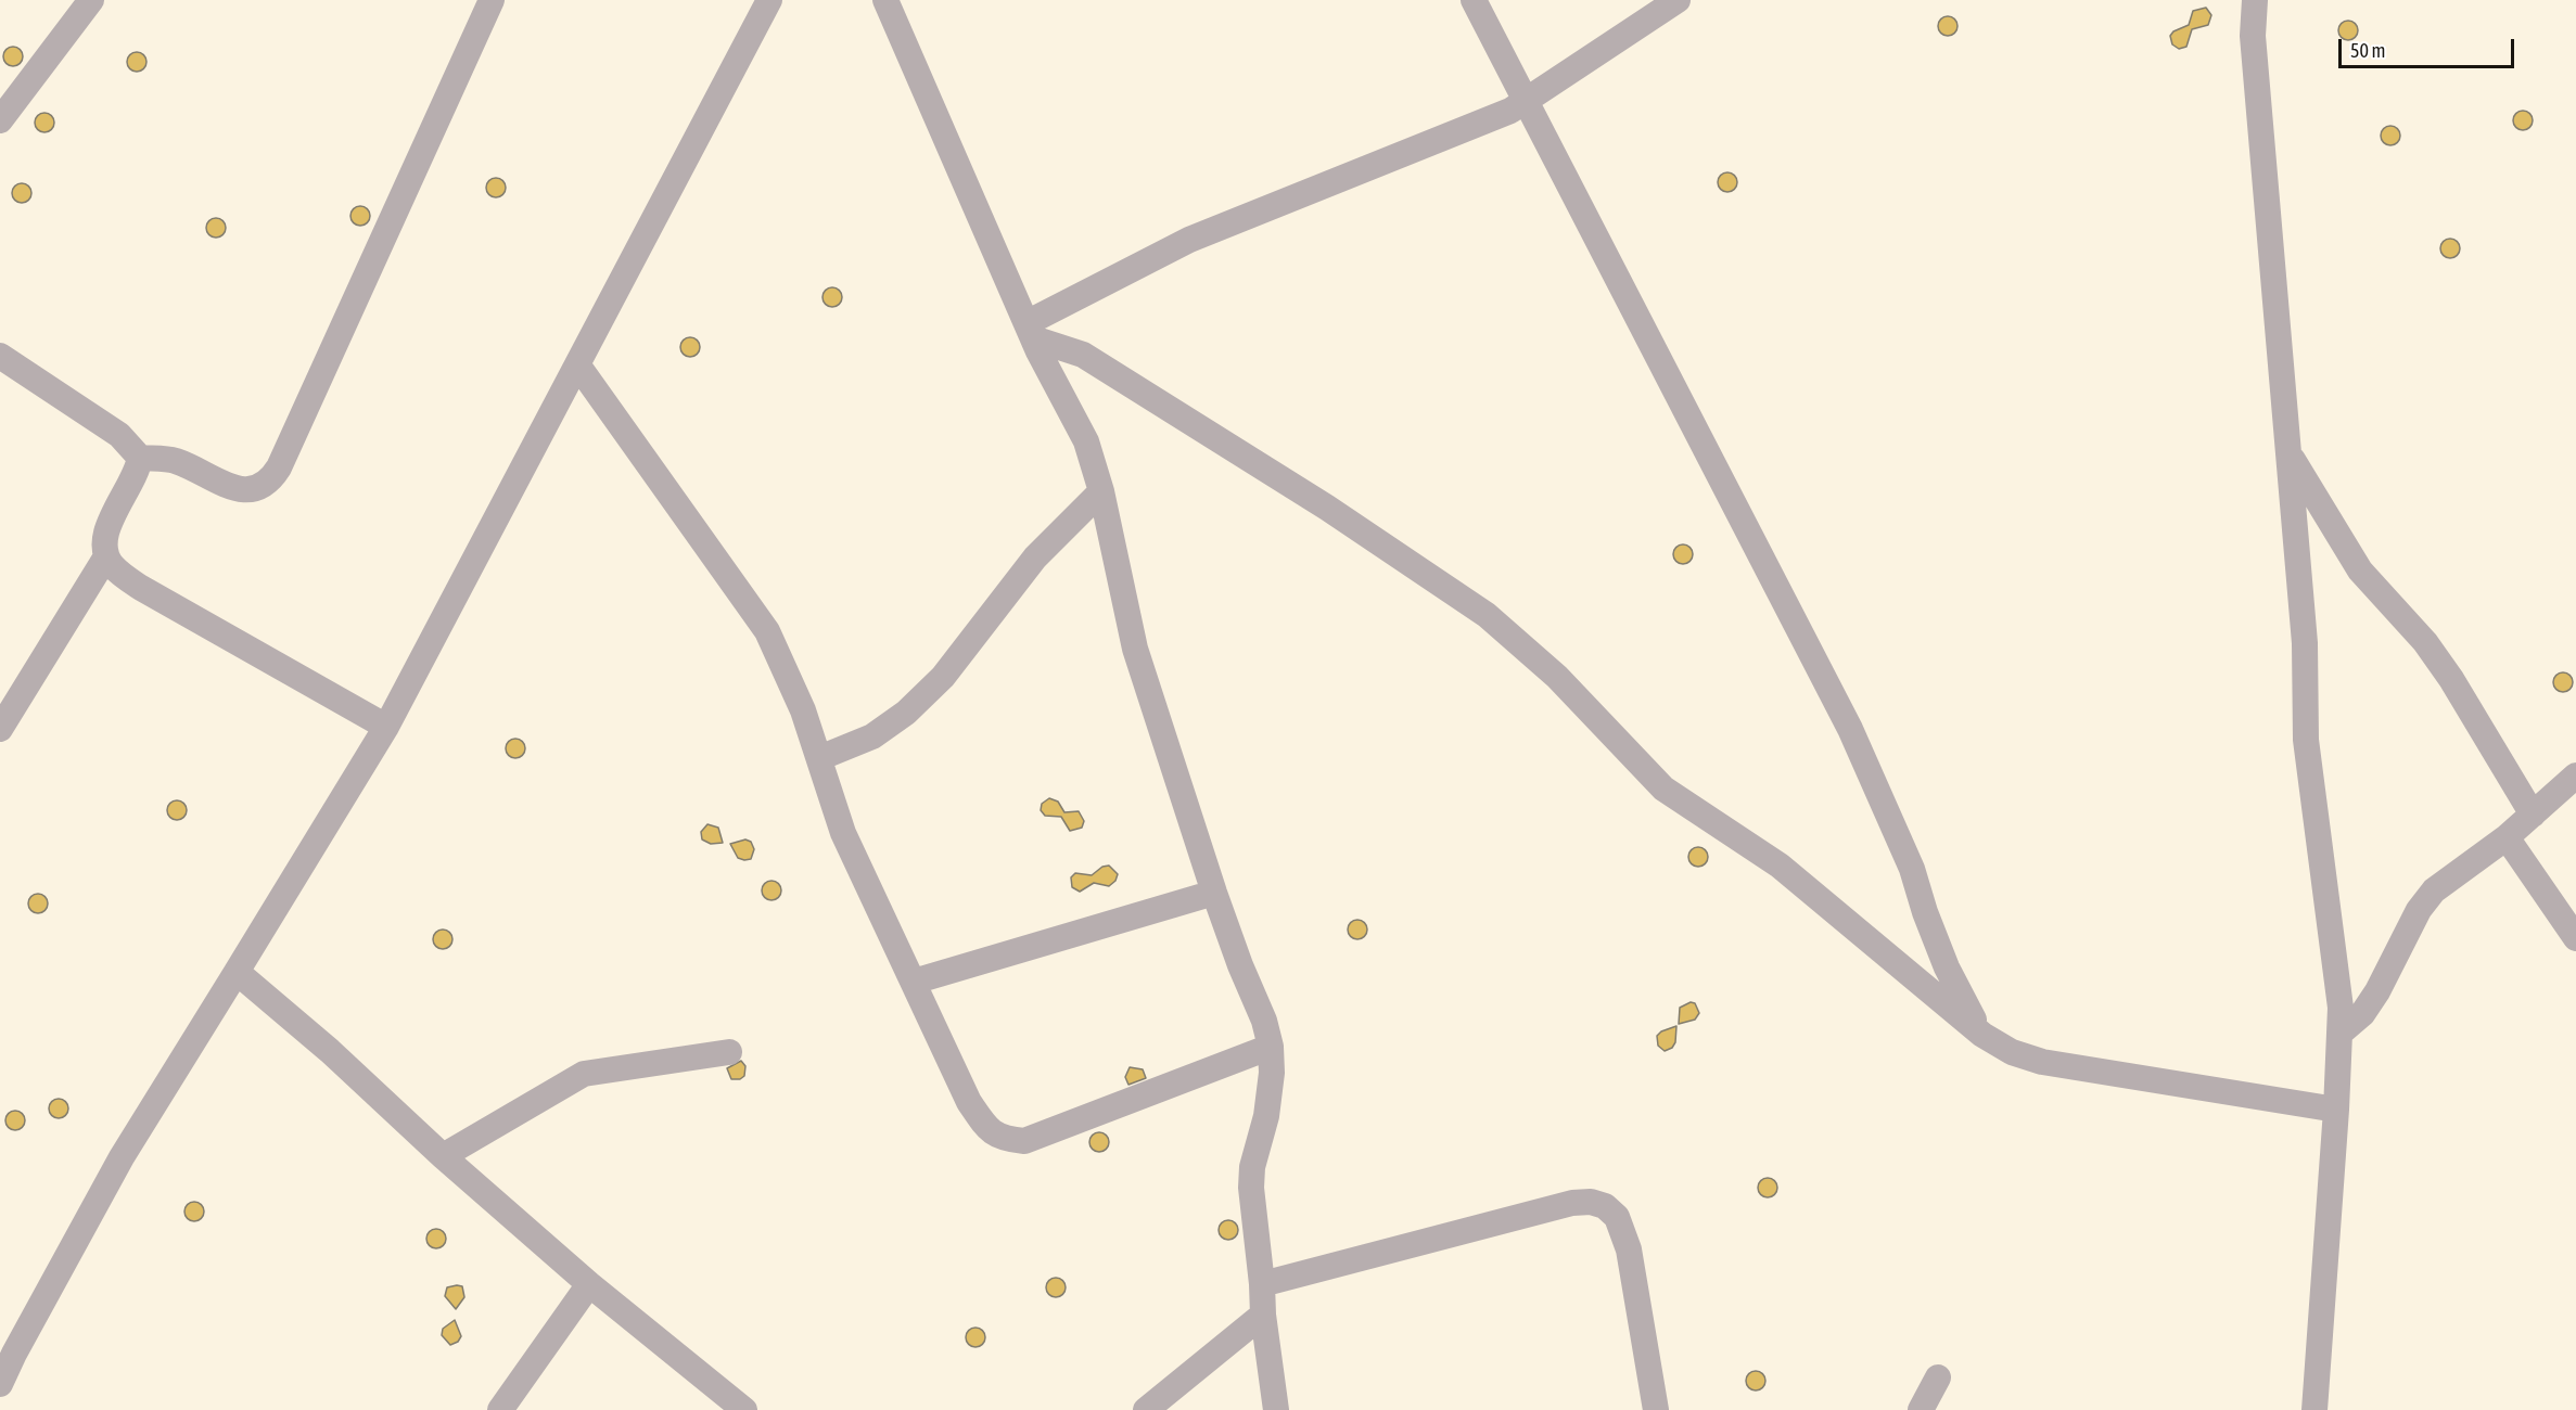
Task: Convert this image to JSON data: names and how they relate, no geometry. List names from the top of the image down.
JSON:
{
  "scale_bar": "50 m"
}
